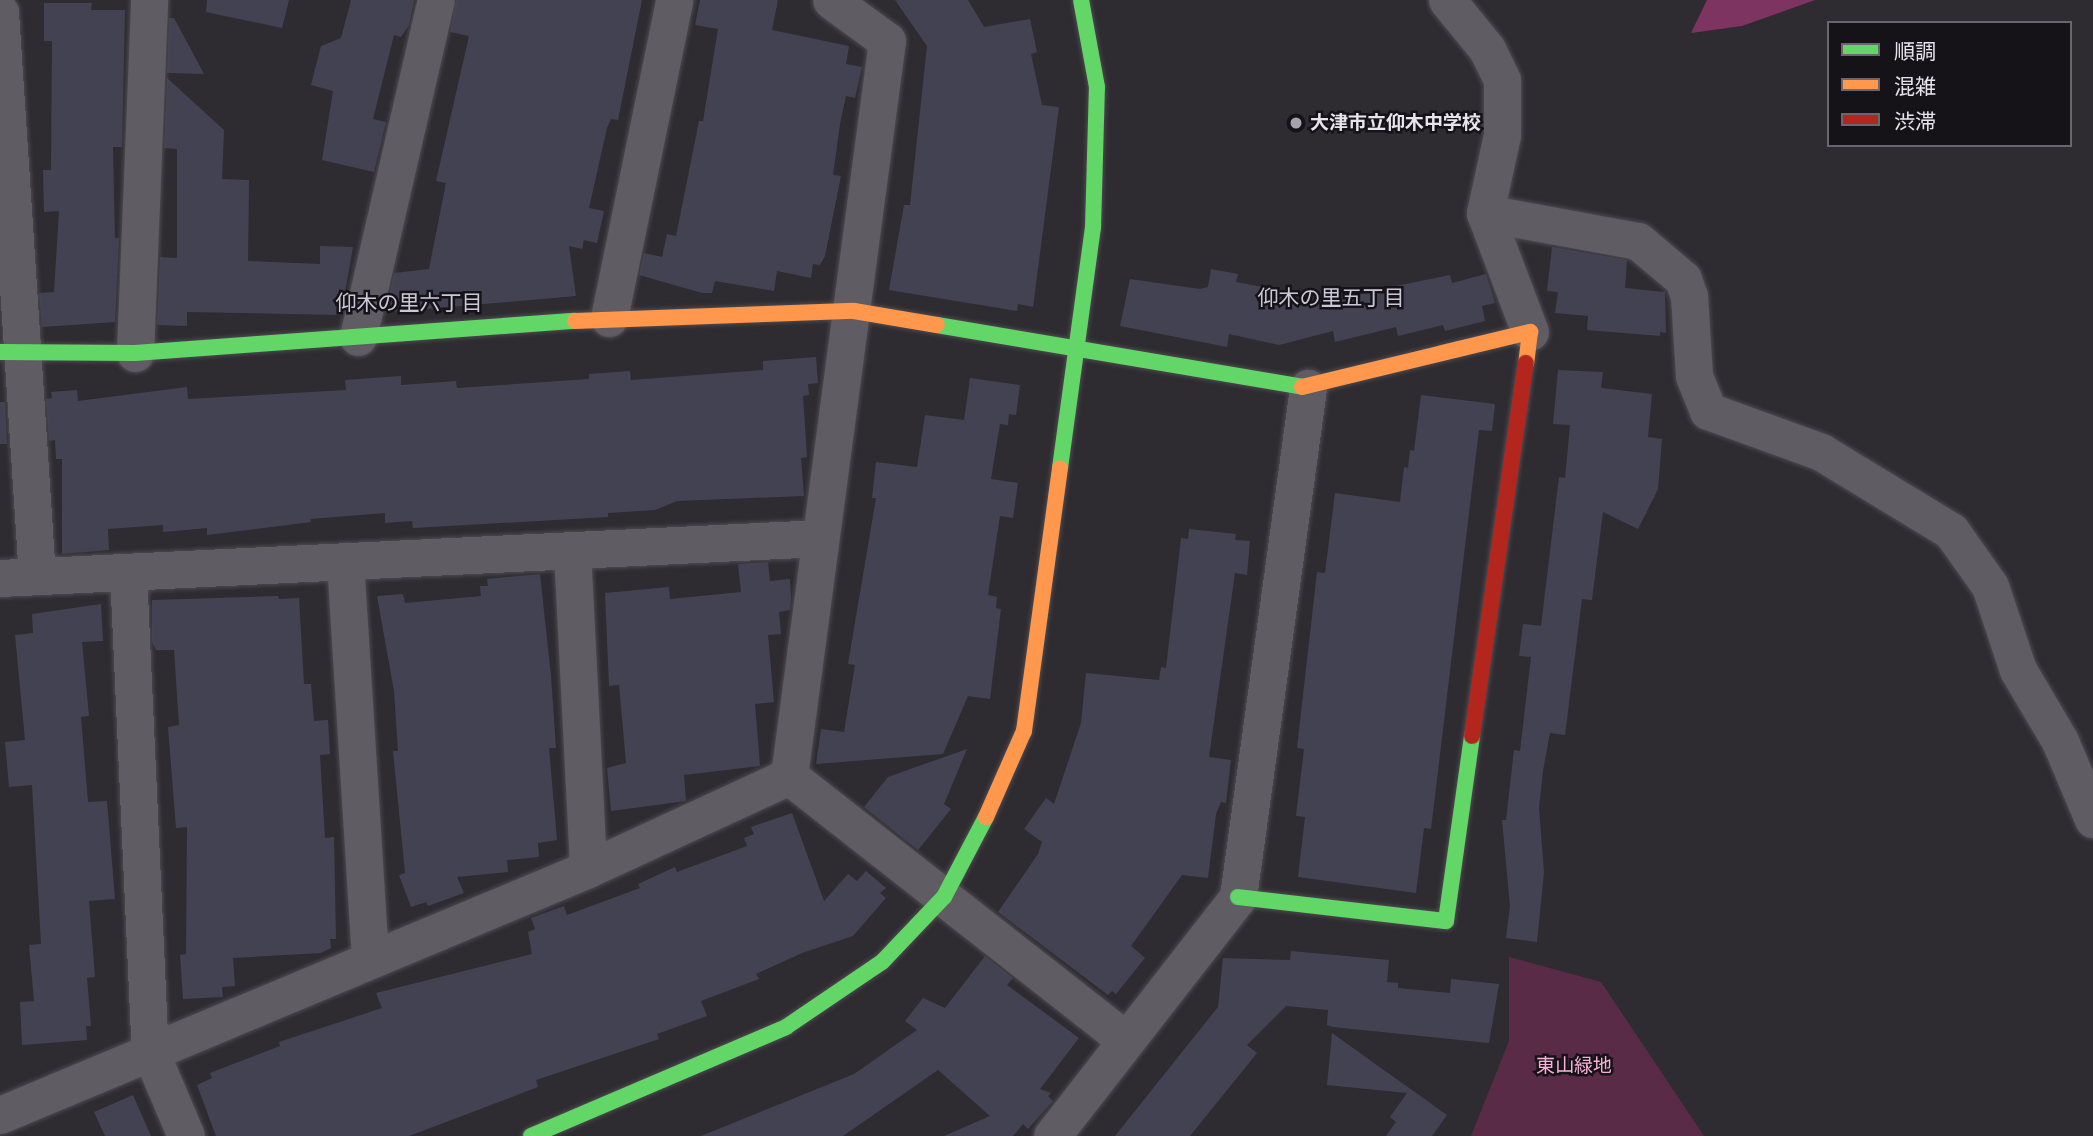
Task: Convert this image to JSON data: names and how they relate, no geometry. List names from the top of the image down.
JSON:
{
  "districts": ["仰木の里五丁目", "仰木の里六丁目"],
  "parks": ["東山緑地"],
  "places": ["大津市立仰木中学校"],
  "legend": ["順調", "混雑", "渋滞"]
}
